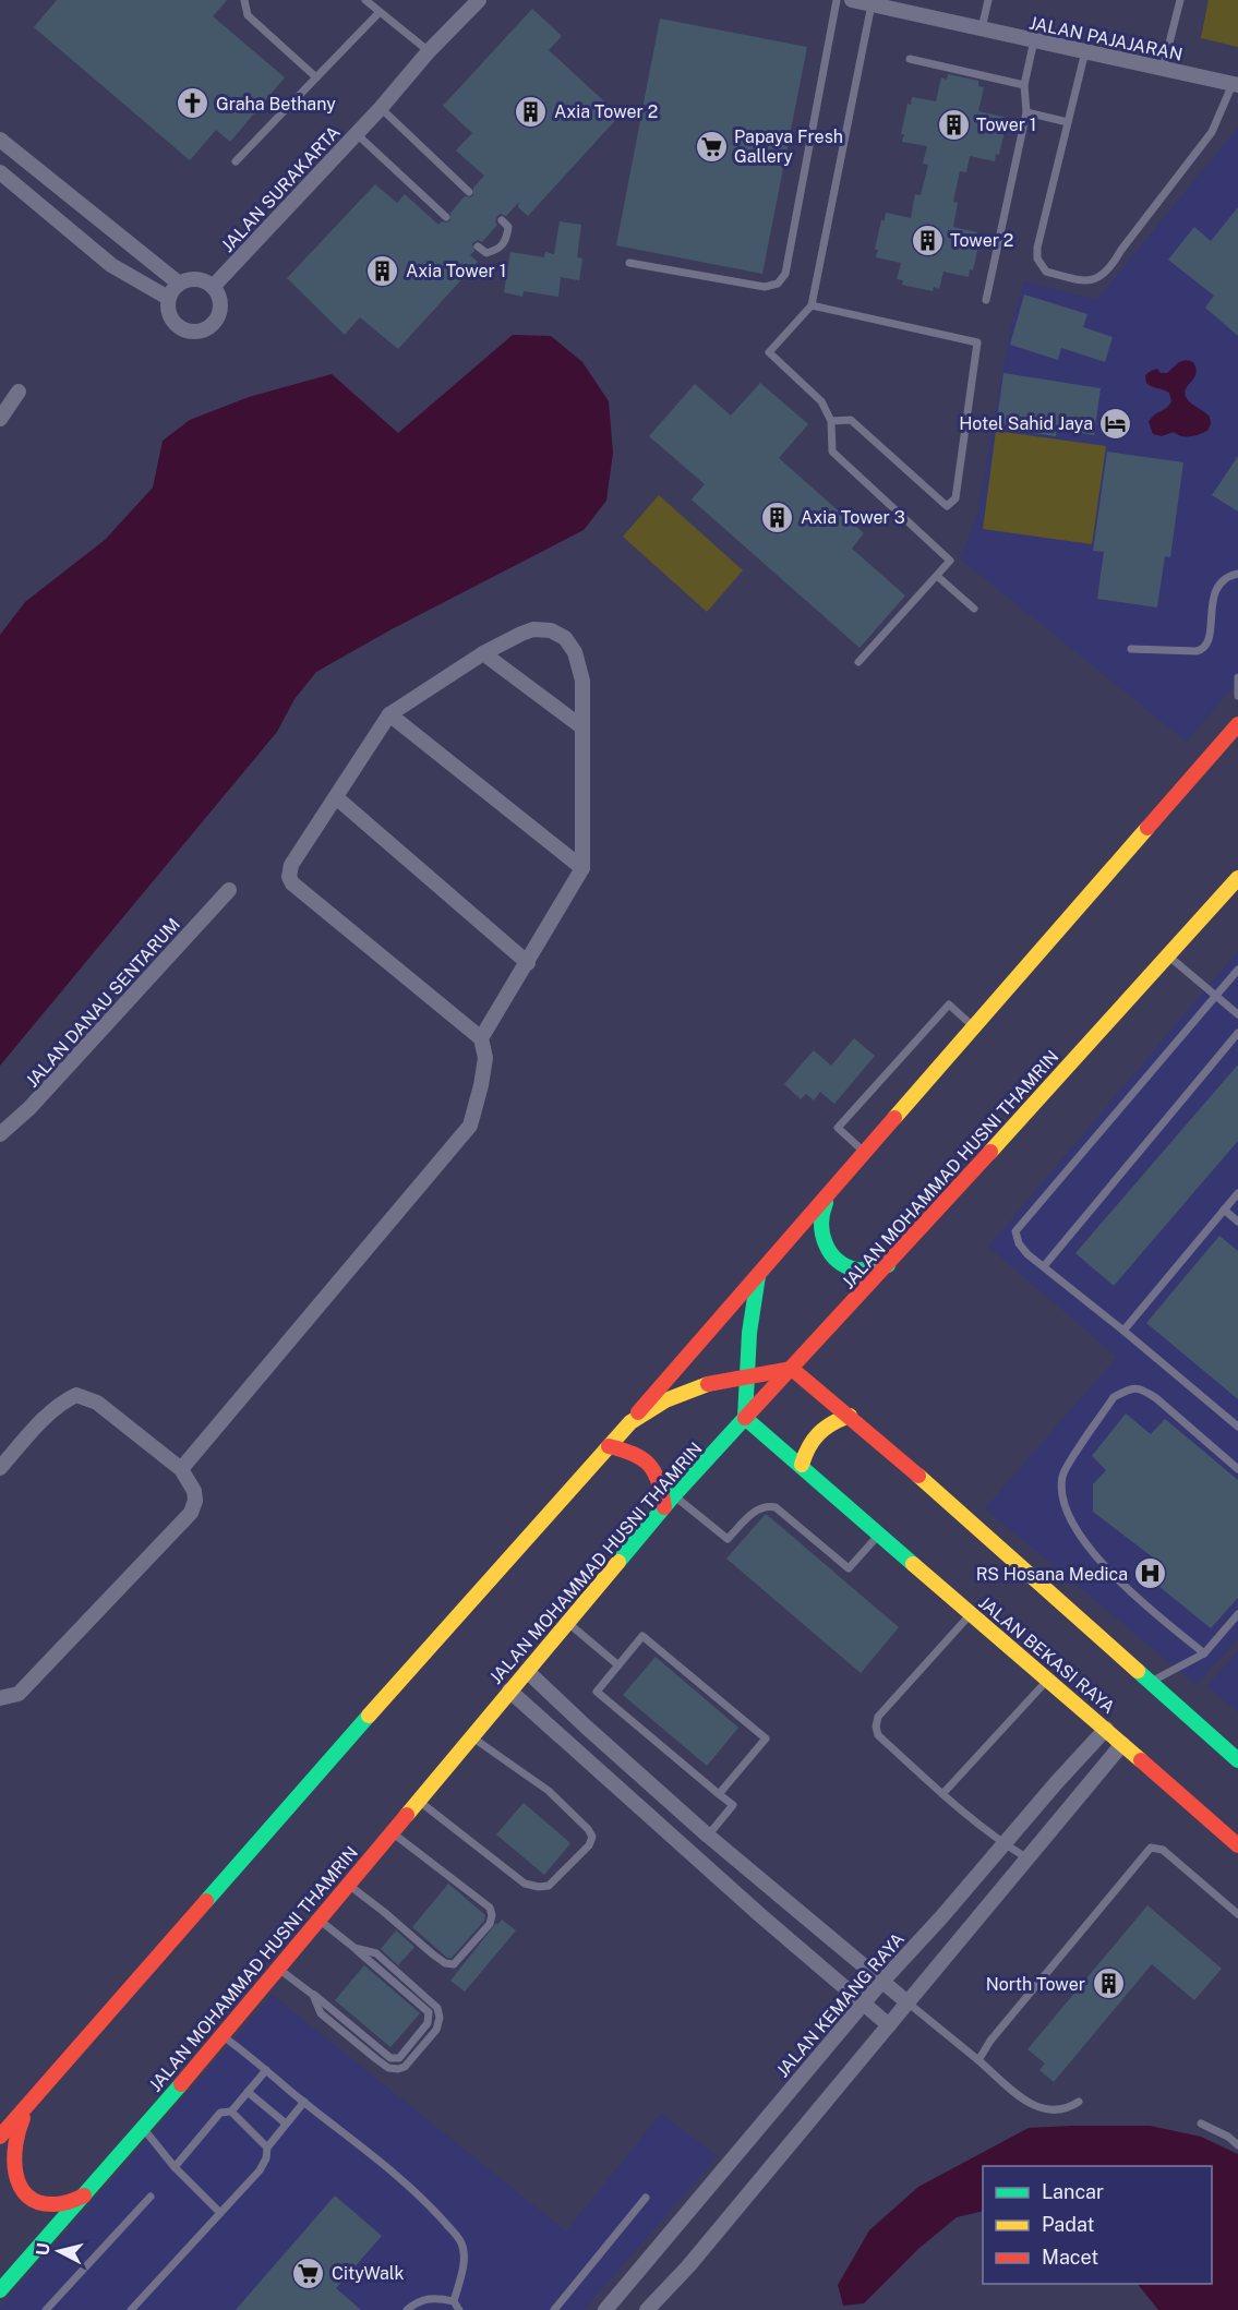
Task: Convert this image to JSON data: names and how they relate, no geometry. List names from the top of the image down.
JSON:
{
  "streets": {
    "main road": ["JALAN MOHAMMAD HUSNI THAMRIN", "JALAN BEKASI RAYA"],
    "street": [
      "JALAN PAJAJARAN",
      "JALAN SURAKARTA",
      "JALAN DANAU SENTARUM",
      "JALAN KEMANG RAYA"
    ]
  },
  "crossings": [
    ["JALAN MOHAMMAD HUSNI THAMRIN", "JALAN BEKASI RAYA"],
    ["JALAN BEKASI RAYA", "JALAN KEMANG RAYA"]
  ],
  "places": {
    "church": ["Graha Bethany"],
    "building": [
      "Axia Tower 2",
      "Tower 1",
      "Tower 2",
      "Axia Tower 1",
      "Axia Tower 3",
      "North Tower"
    ],
    "supermarket": ["Papaya Fresh Gallery", "CityWalk"],
    "hotel": ["Hotel Sahid Jaya"],
    "hospital": ["RS Hosana Medica"]
  },
  "legend": ["Lancar", "Padat", "Macet"],
  "north": "left"
}
